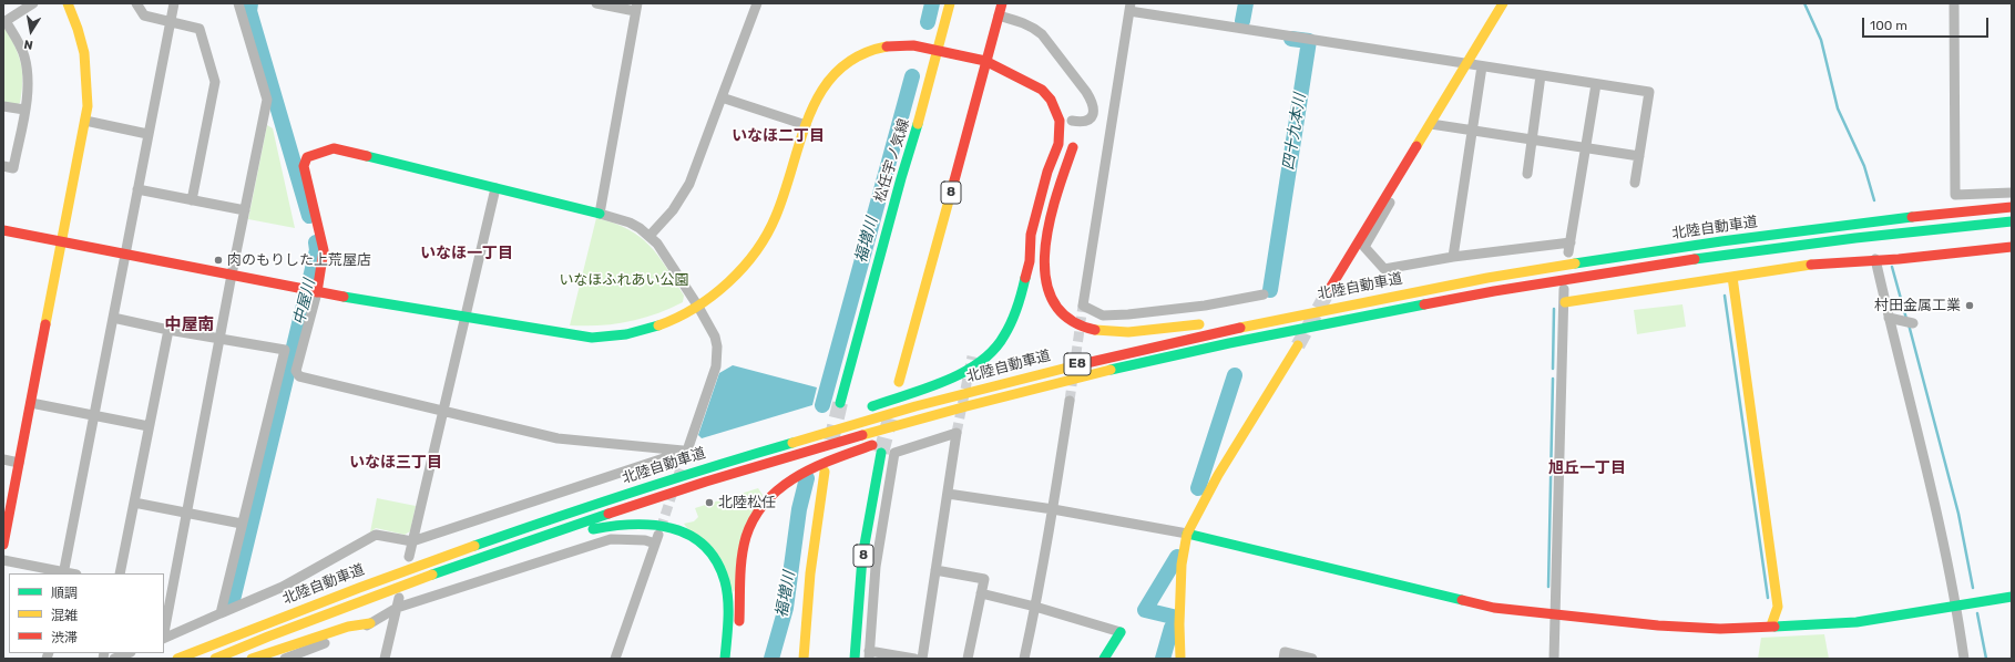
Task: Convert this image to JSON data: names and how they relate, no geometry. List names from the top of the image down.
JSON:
{
  "streets": {
    "main road": [
      "松任宇ノ気線",
      "8",
      "北陸自動車道",
      "E8"
    ]
  },
  "districts": [
    "いなほ二丁目",
    "いなほ一丁目",
    "中屋南",
    "いなほ三丁目",
    "旭丘一丁目"
  ],
  "water": ["四十九本川", "福増川", "中屋川"],
  "parks": ["いなほふれあい公園"],
  "places": ["肉のもりした上荒屋店", "村田金属工業", "北陸松任"],
  "legend": ["順調", "混雑", "渋滞"],
  "scale_bar": "100 m",
  "north": "bottom"
}
